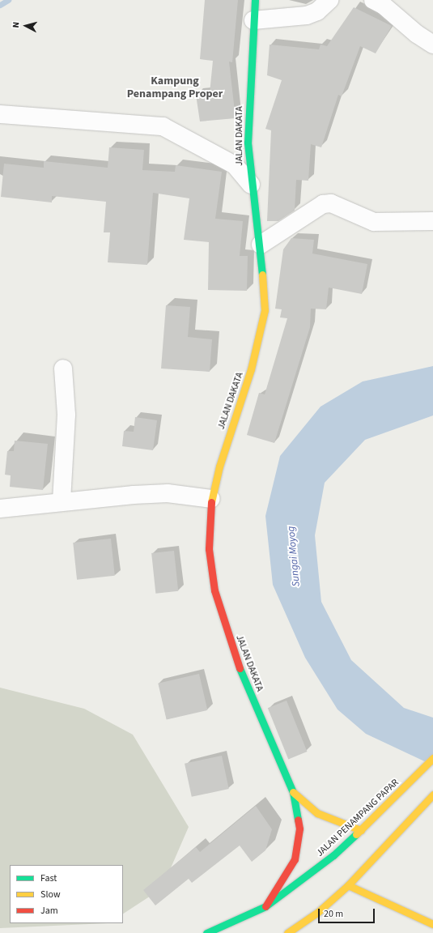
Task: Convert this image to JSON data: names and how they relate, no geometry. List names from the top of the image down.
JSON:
{
  "streets": {
    "street": ["JALAN DAKATA", "JALAN PENAMPANG PAPAR"]
  },
  "crossings": [
    ["JALAN DAKATA", "JALAN PENAMPANG PAPAR"]
  ],
  "districts": ["Kampung Penampang Proper"],
  "water": ["Sungai Moyog"],
  "legend": ["Fast", "Slow", "Jam"],
  "scale_bar": "20 m",
  "north": "left"
}
